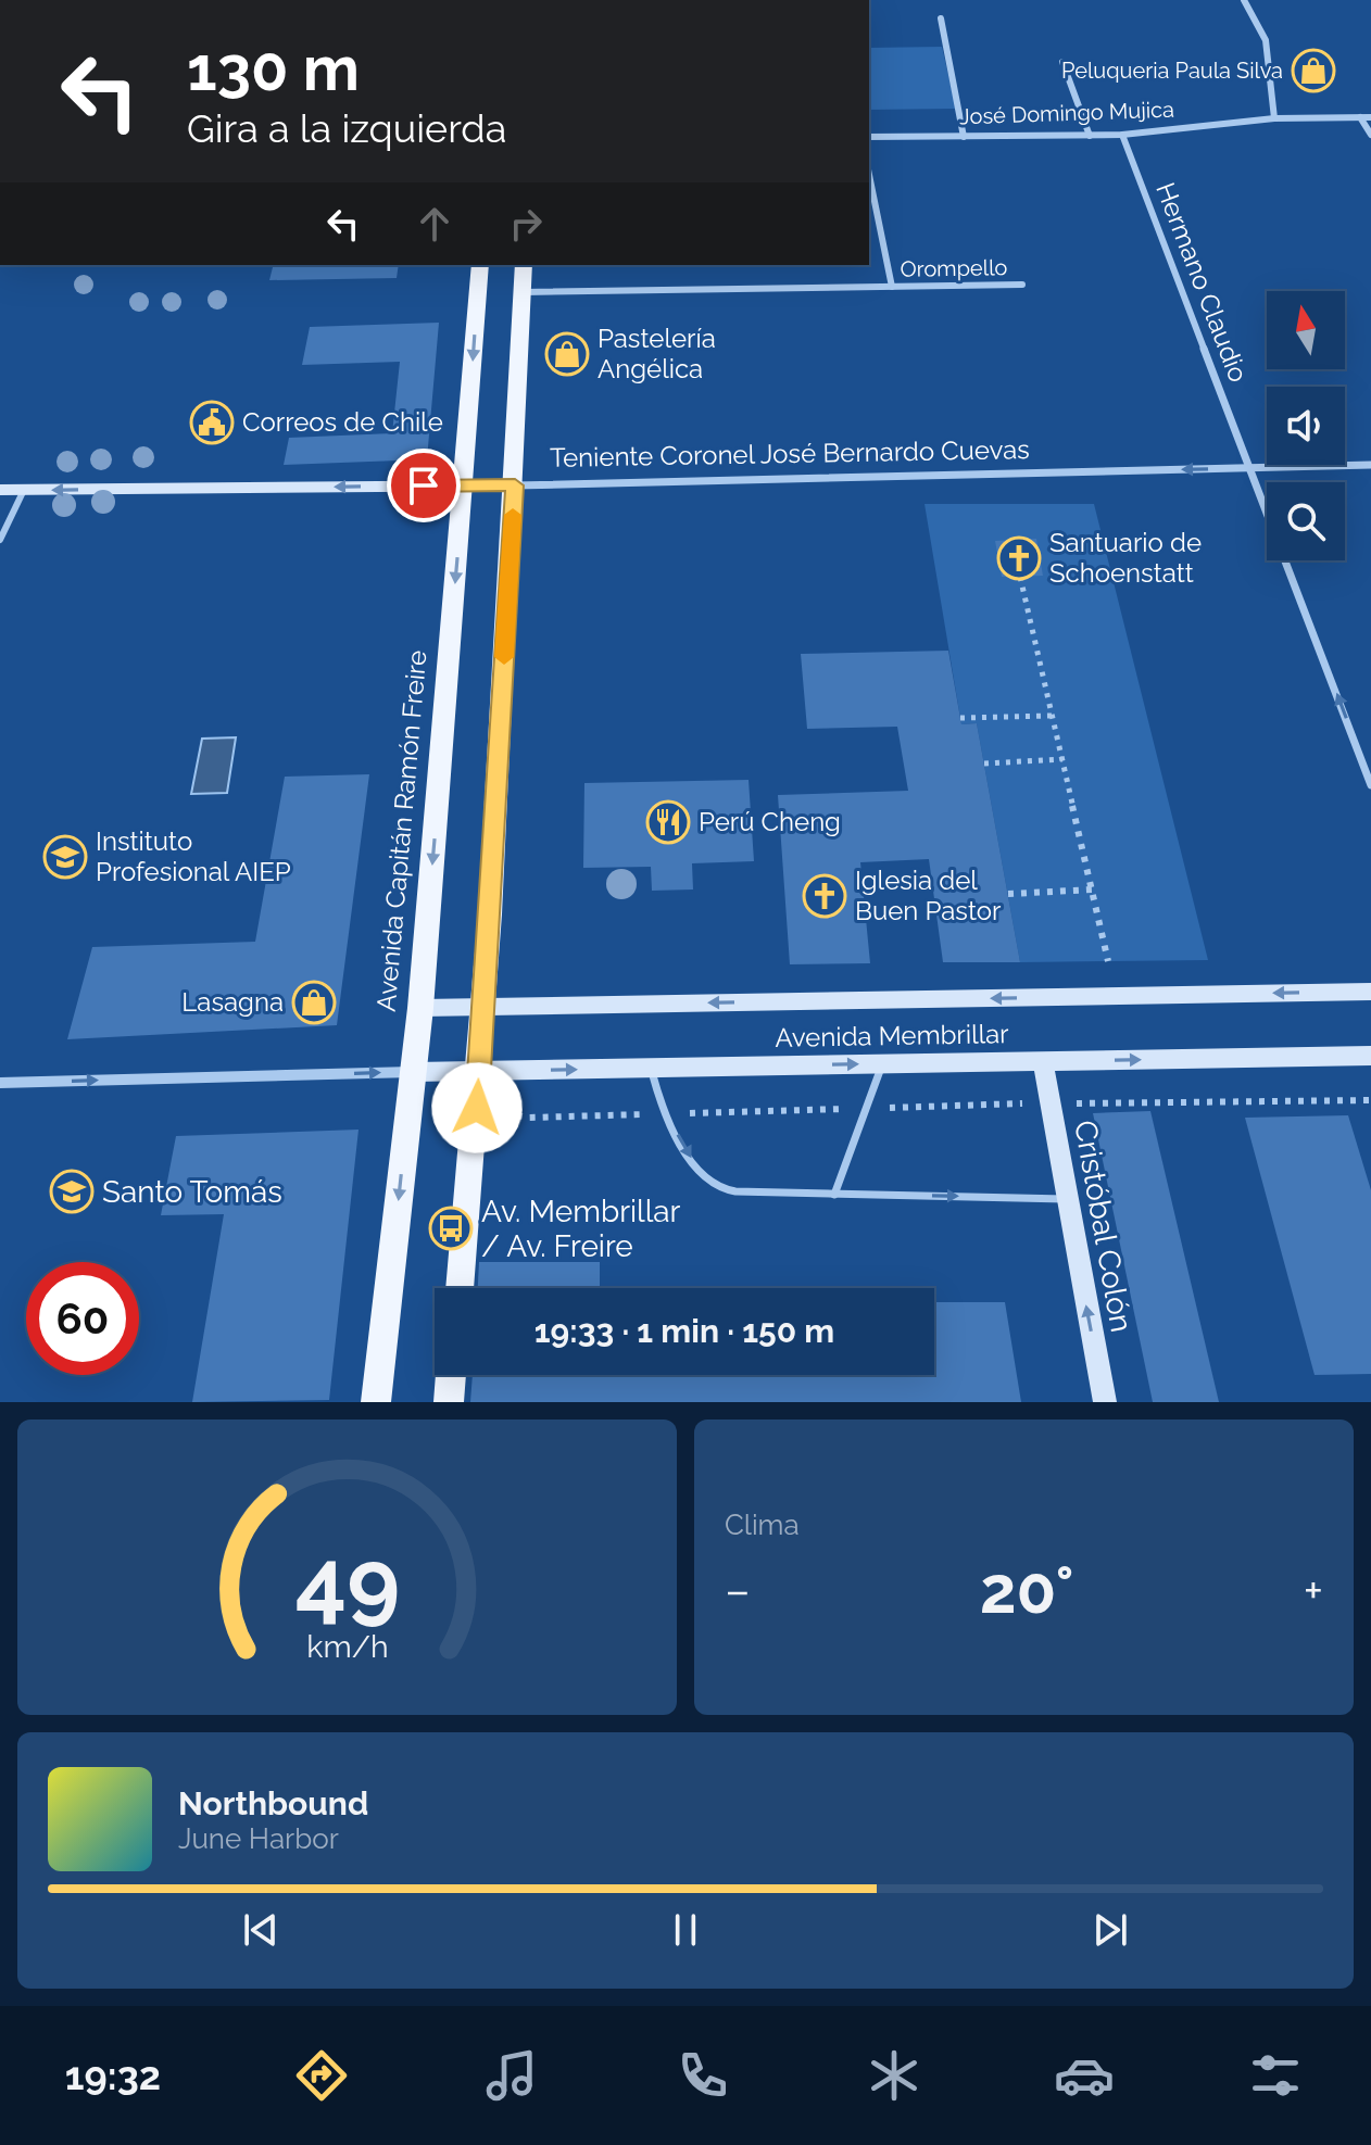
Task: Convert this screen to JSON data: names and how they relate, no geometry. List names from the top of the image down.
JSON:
{
  "streets": {
    "main road": [
      "Teniente Coronel José Bernardo Cuevas",
      "Avenida Capitán Ramón Freire",
      "Avenida Membrillar",
      "Cristóbal Colón"
    ],
    "street": ["José Domingo Mujica", "Orompello", "Hermano Claudio"]
  },
  "crossings": [
    ["José Domingo Mujica", "Hermano Claudio"],
    ["Hermano Claudio", "Teniente Coronel José Bernardo Cuevas"],
    ["Teniente Coronel José Bernardo Cuevas", "Avenida Capitán Ramón Freire"],
    ["Avenida Capitán Ramón Freire", "Avenida Membrillar"],
    ["Avenida Membrillar", "Cristóbal Colón"]
  ],
  "one_way": ["Hermano Claudio", "Teniente Coronel José Bernardo Cuevas", "Cristóbal Colón"],
  "places": {
    "shop": ["Peluqueria Paula Silva", "Pastelería Angélica", "Lasagna"],
    "public building": ["Correos de Chile"],
    "church": ["Santuario de Schoenstatt", "Iglesia del Buen Pastor"],
    "restaurant": ["Perú Cheng"],
    "school or university": ["Instituto Profesional AIEP", "Santo Tomás"],
    "bus stop": ["Av. Membrillar / Av. Freire"]
  },
  "north": "top",
  "page": {
    "turn": ["130 m", "Gira a la izquierda"],
    "limit": "60",
    "trip": "19:33 · 1 min · 150 m",
    "tile": "Clima",
    "heat": ["−", "20°", "+"],
    "song": ["Northbound", "June Harbor"],
    "tabs": "19:32",
    "gauge": ["49", "km/h"]
  }
}
